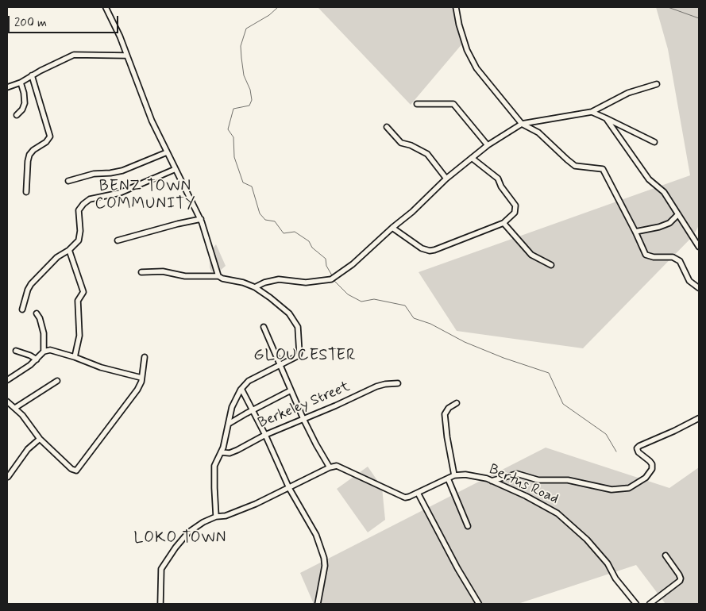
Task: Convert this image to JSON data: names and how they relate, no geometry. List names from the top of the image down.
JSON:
{
  "streets": {
    "street": ["Berkeley Street", "Bertus Road"]
  },
  "districts": ["BENZ TOWN COMMUNITY", "GLOUCESTER", "LOKO TOWN"],
  "scale_bar": "200 m"
}
